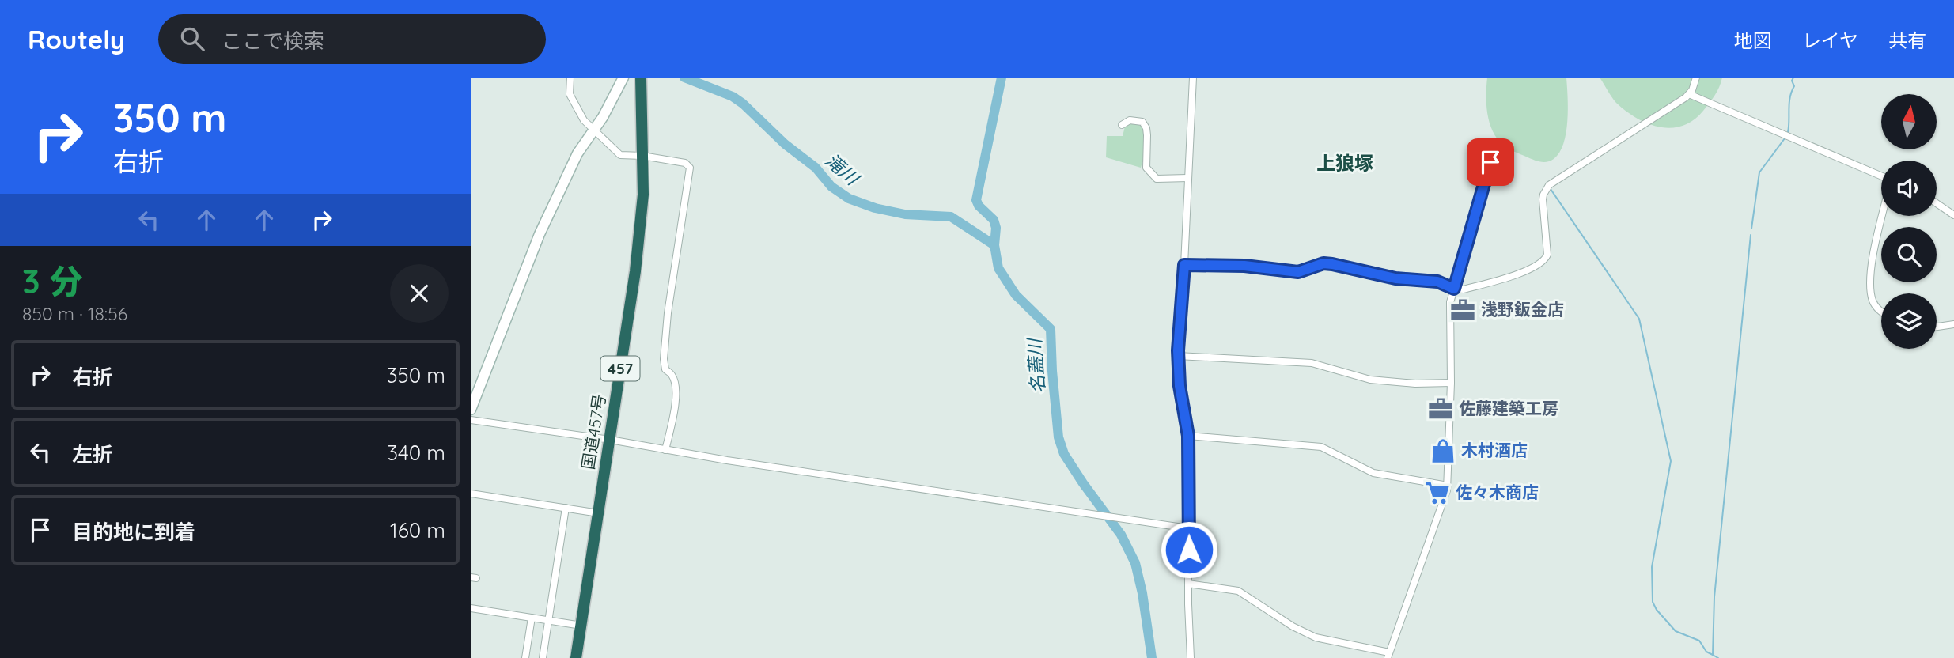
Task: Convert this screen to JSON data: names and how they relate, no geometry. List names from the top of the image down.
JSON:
{
  "streets": {
    "highway": ["457", "国道457号"]
  },
  "districts": ["上狼塚"],
  "water": ["滝川", "名蓋川"],
  "places": {
    "office": ["浅野鈑金店", "佐藤建築工房"],
    "shop": ["木村酒店"],
    "supermarket": ["佐々木商店"]
  },
  "north": "top",
  "page": {
    "header": "Routely",
    "search": "ここで検索",
    "nav": ["地図", "レイヤ", "共有"],
    "turn": ["350 m", "右折"],
    "heading": ["3 分", "850 m · 18:56"],
    "list": [
      {
        "name": "右折",
        "value": "350 m"
      },
      {
        "name": "左折",
        "value": "340 m"
      },
      {
        "name": "目的地に到着",
        "value": "160 m"
      }
    ]
  }
}
